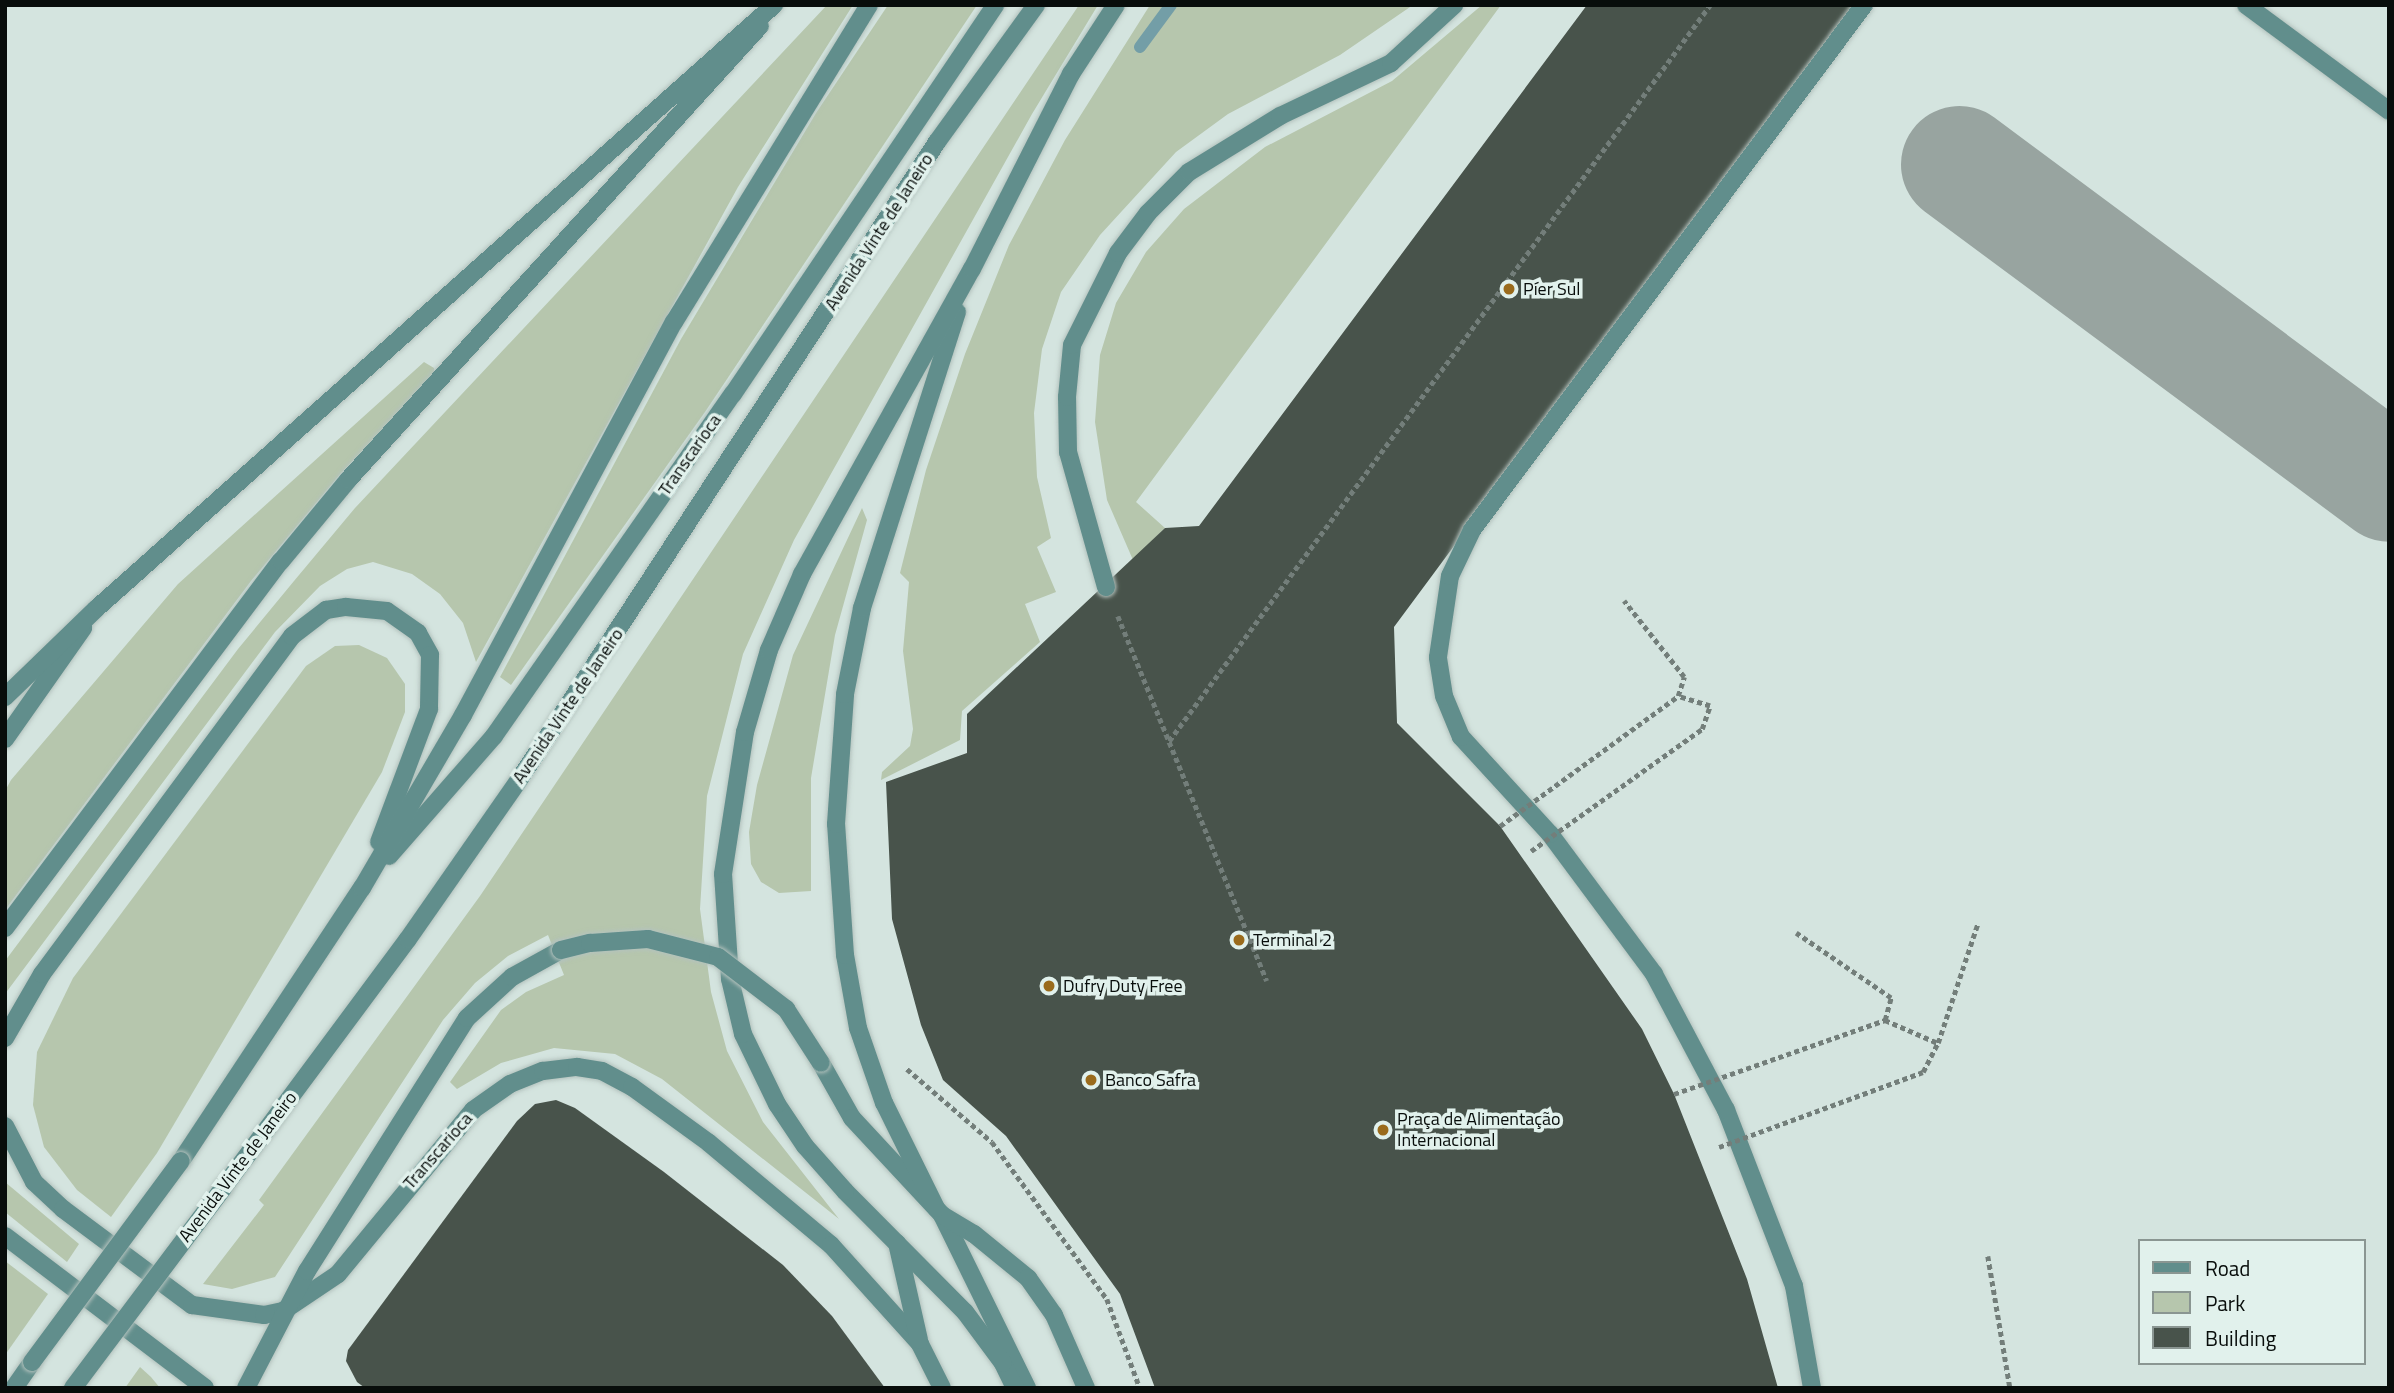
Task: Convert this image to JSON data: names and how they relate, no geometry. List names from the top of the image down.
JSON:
{
  "streets": {
    "street": ["Avenida Vinte de Janeiro", "Transcarioca"]
  },
  "places": [
    "Píer Sul",
    "Terminal 2",
    "Dufry Duty Free",
    "Banco Safra",
    "Praça de Alimentação Internacional"
  ],
  "legend": ["Road", "Park", "Building"]
}
